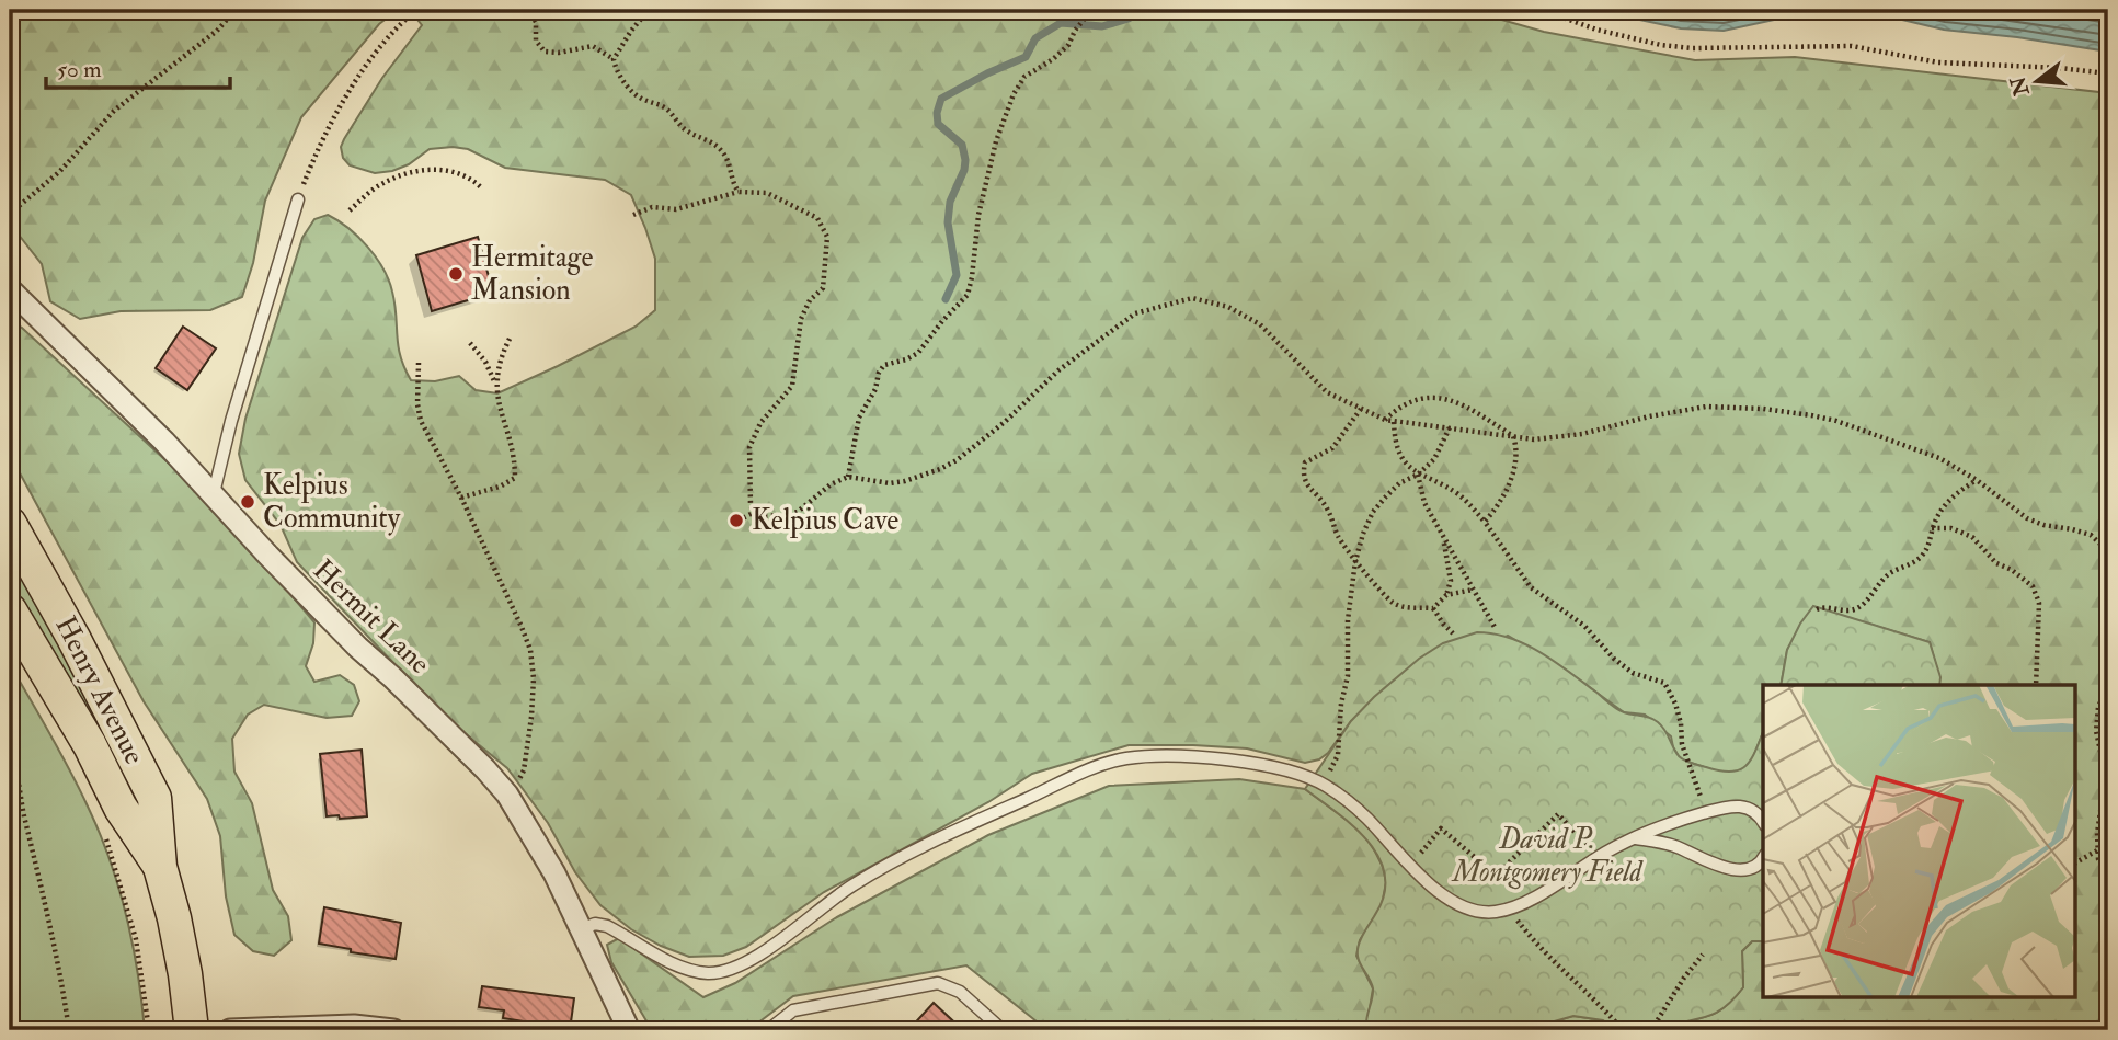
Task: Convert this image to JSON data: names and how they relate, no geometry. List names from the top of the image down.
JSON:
{
  "streets": {
    "main road": ["Henry Avenue"],
    "street": ["Hermit Lane"]
  },
  "parks": ["David P. Montgomery Field"],
  "places": ["Hermitage Mansion", "Kelpius Community", "Kelpius Cave"],
  "scale_bar": "50 m",
  "north": "left"
}
